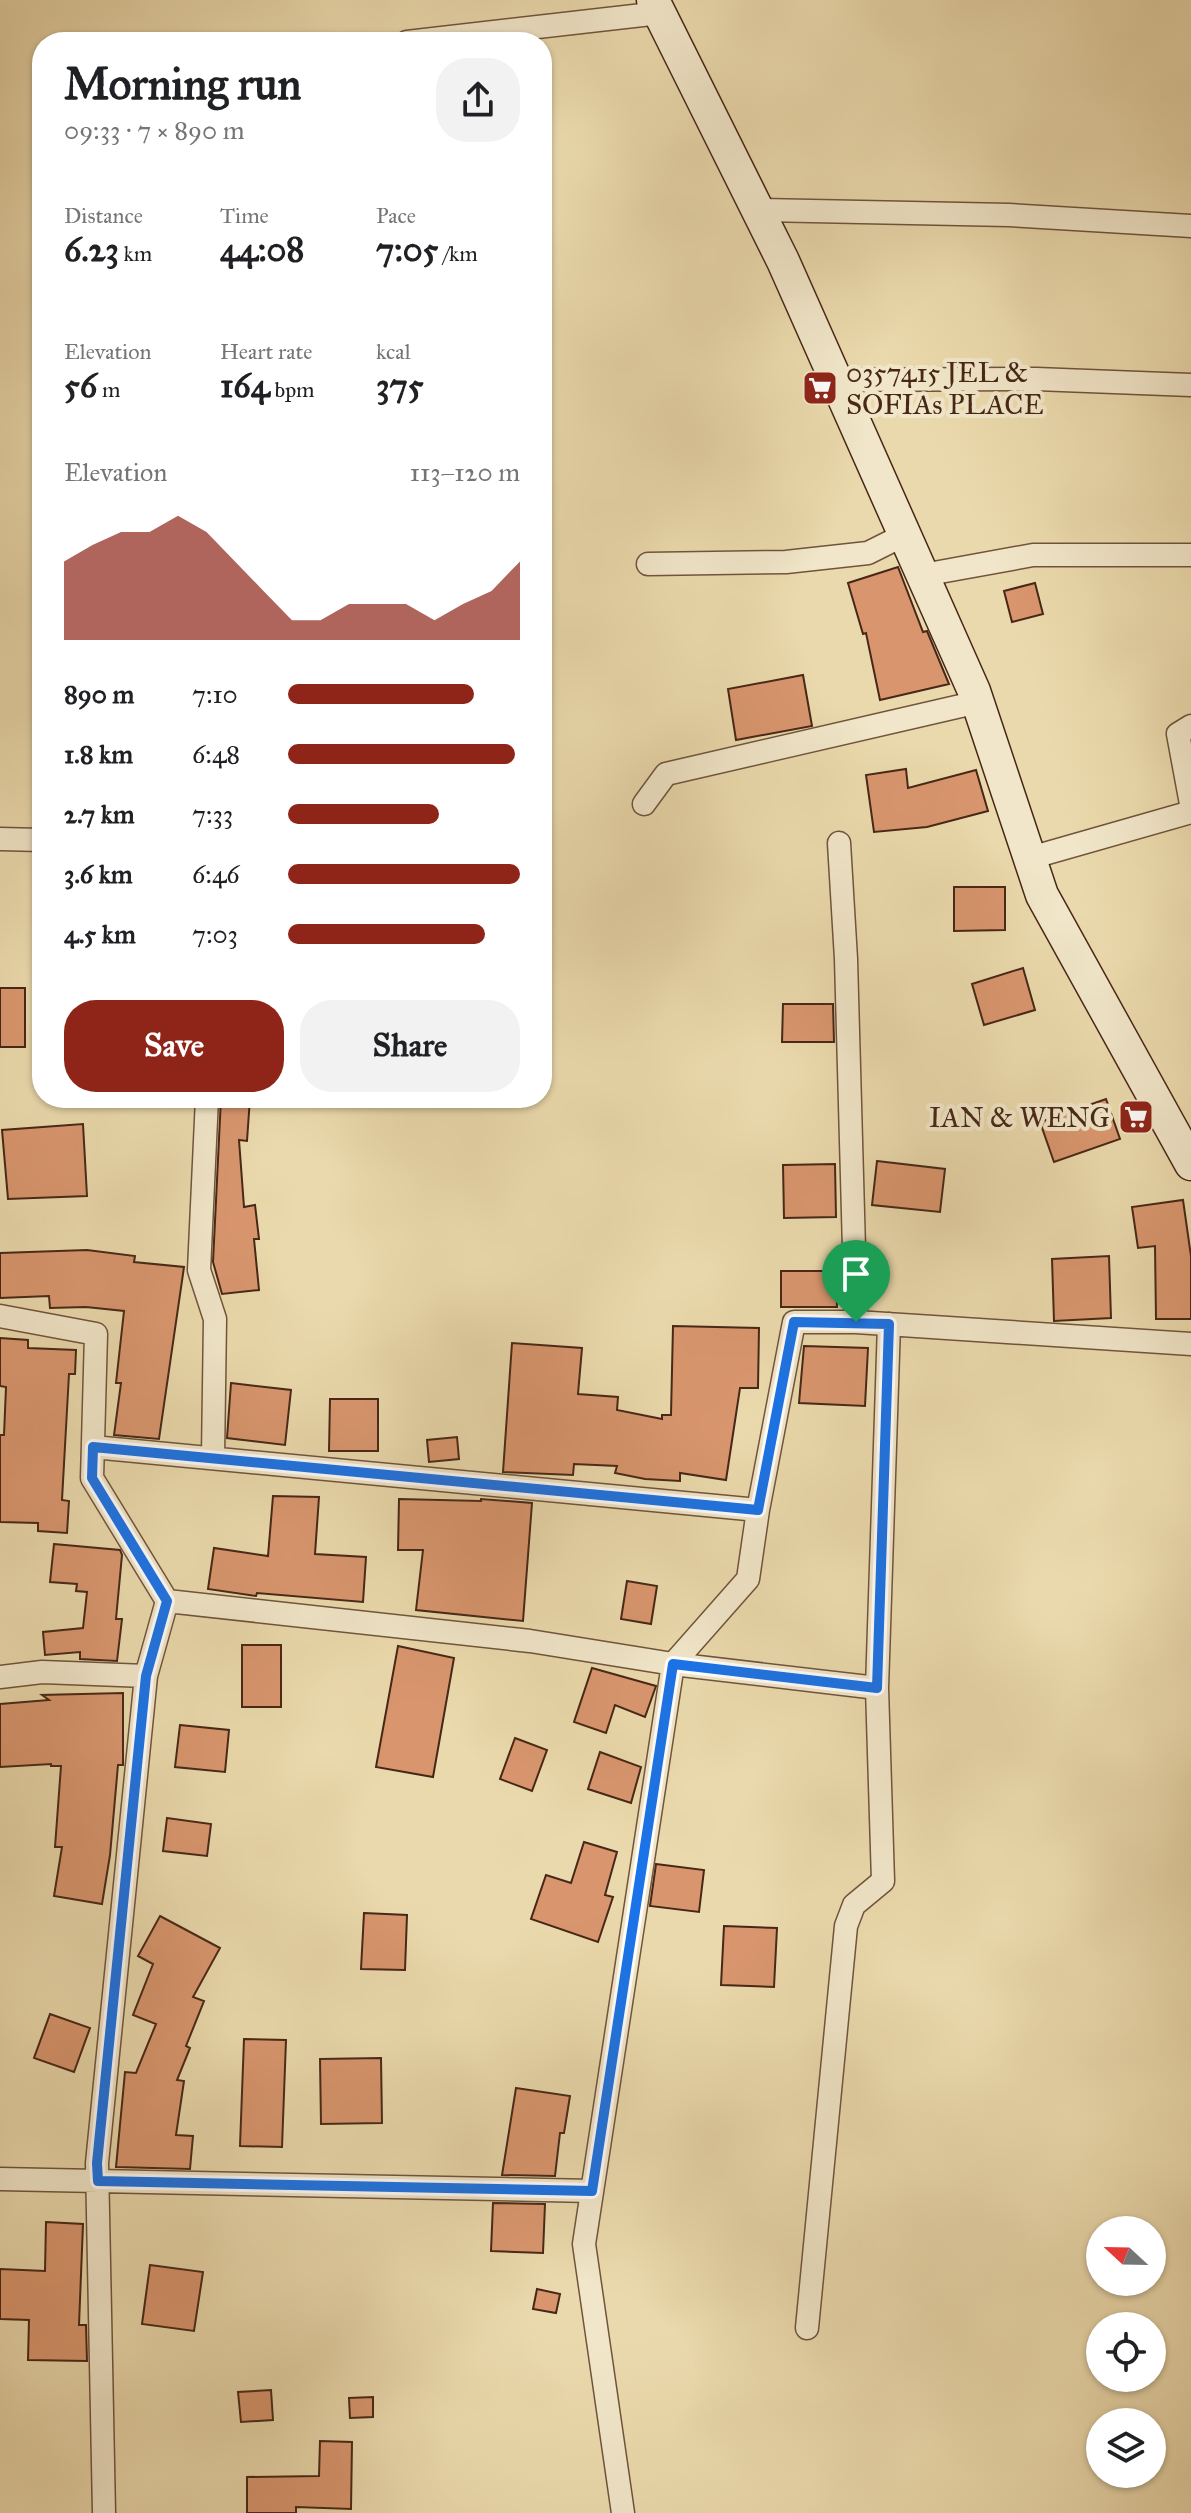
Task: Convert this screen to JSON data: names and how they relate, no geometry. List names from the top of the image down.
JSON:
{
  "places": {
    "supermarket": ["0357415 JEL & SOFIAs PLACE", "IAN & WENG"]
  },
  "north": "left",
  "page": {
    "heading": ["Morning run", "09:33 · 7 × 890 m"],
    "stats": [
      ["Distance", "6.23 km"],
      ["Time", "44:08"],
      ["Pace", "7:05 /km"],
      ["Elevation", "56 m"],
      ["Heart rate", "164 bpm"],
      ["kcal", "375"]
    ],
    "chart": ["Elevation", "113–120 m"],
    "list": [
      {
        "name": "890 m",
        "note": "7:10"
      },
      {
        "name": "1.8 km",
        "note": "6:48"
      },
      {
        "name": "2.7 km",
        "note": "7:33"
      },
      {
        "name": "3.6 km",
        "note": "6:46"
      },
      {
        "name": "4.5 km",
        "note": "7:03"
      }
    ],
    "buttons": ["Save", "Share"]
  }
}
